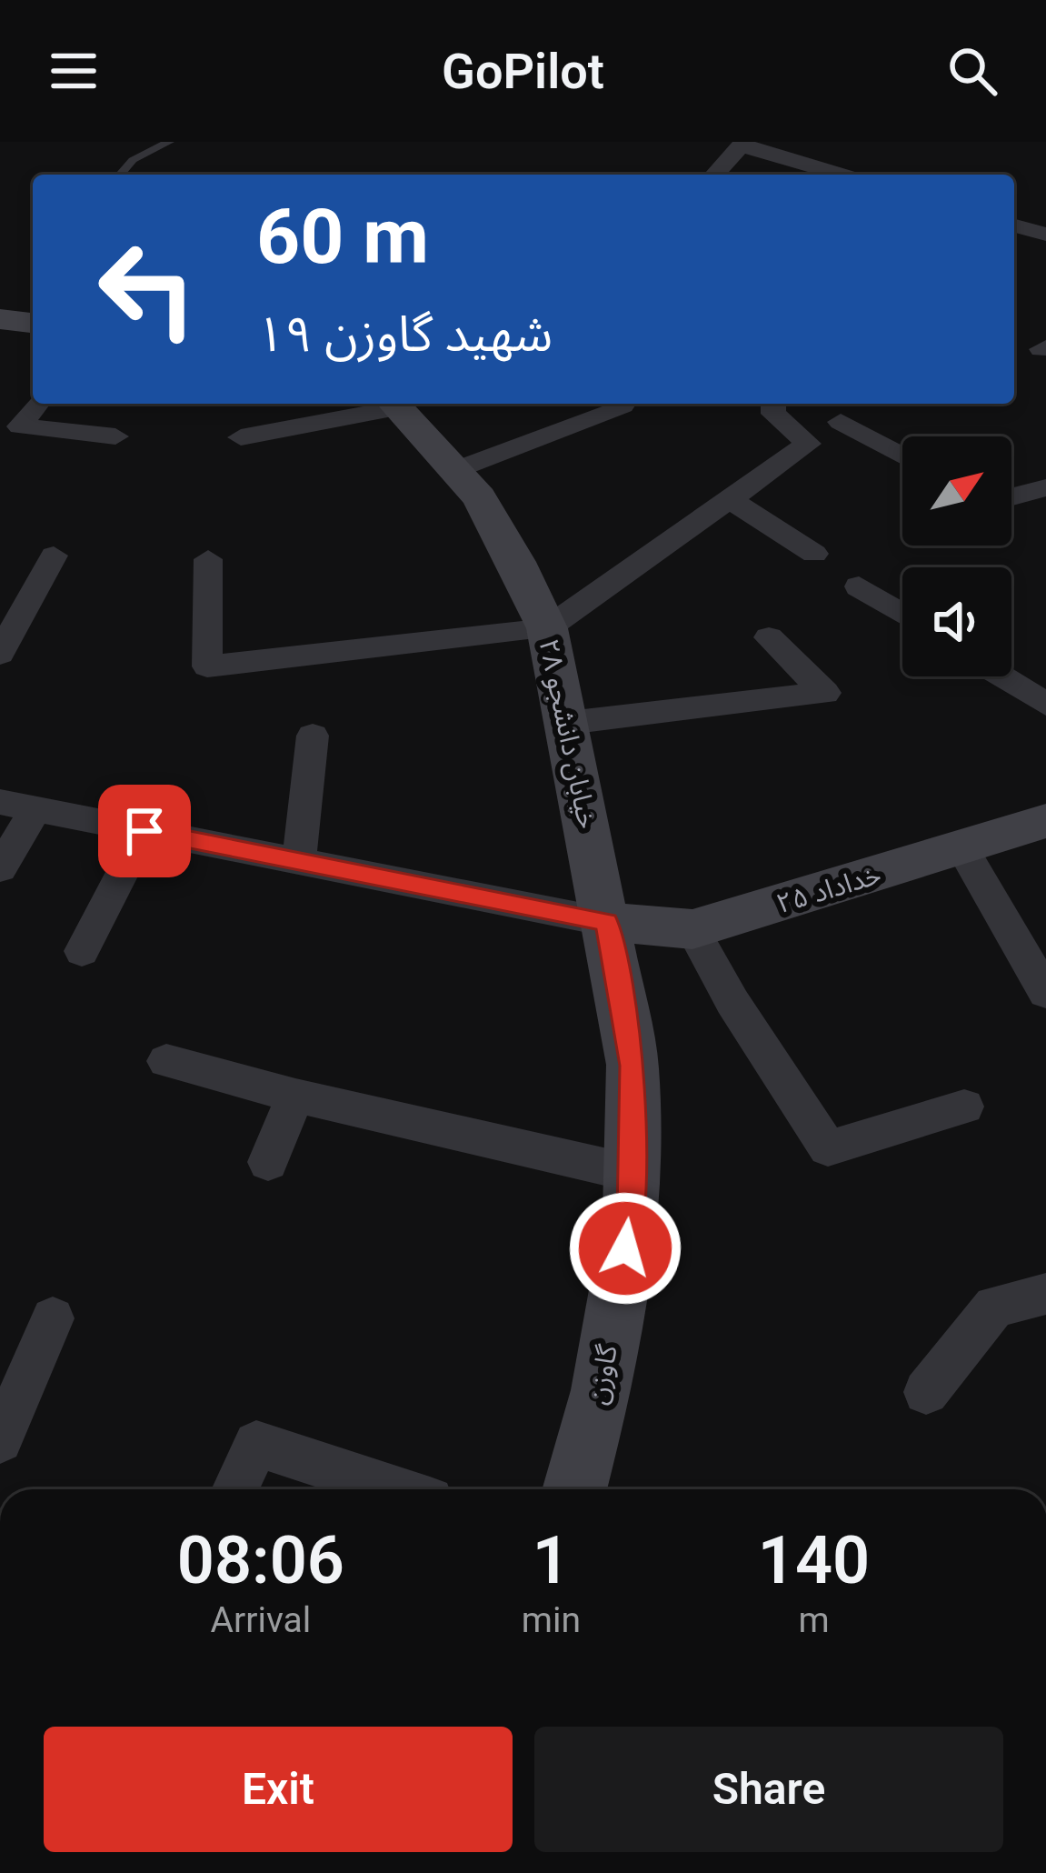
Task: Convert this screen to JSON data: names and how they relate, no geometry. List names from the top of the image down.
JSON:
{
  "streets": {
    "street": ["خیابان دانشجو ۲۸", "خداداد ۲۵", "گاوزن"]
  },
  "crossings": [
    ["خیابان دانشجو ۲۸", "خداداد ۲۵"],
    ["خیابان دانشجو ۲۸", "گاوزن"],
    ["خداداد ۲۵", "گاوزن"]
  ],
  "north": "top right",
  "page": {
    "header": "GoPilot",
    "turn": ["60 m", "شهید گاوزن ۱۹"],
    "eta": [
      "08:06",
      "Arrival",
      "1",
      "min",
      "140",
      "m"
    ],
    "buttons": ["Exit", "Share"]
  }
}
